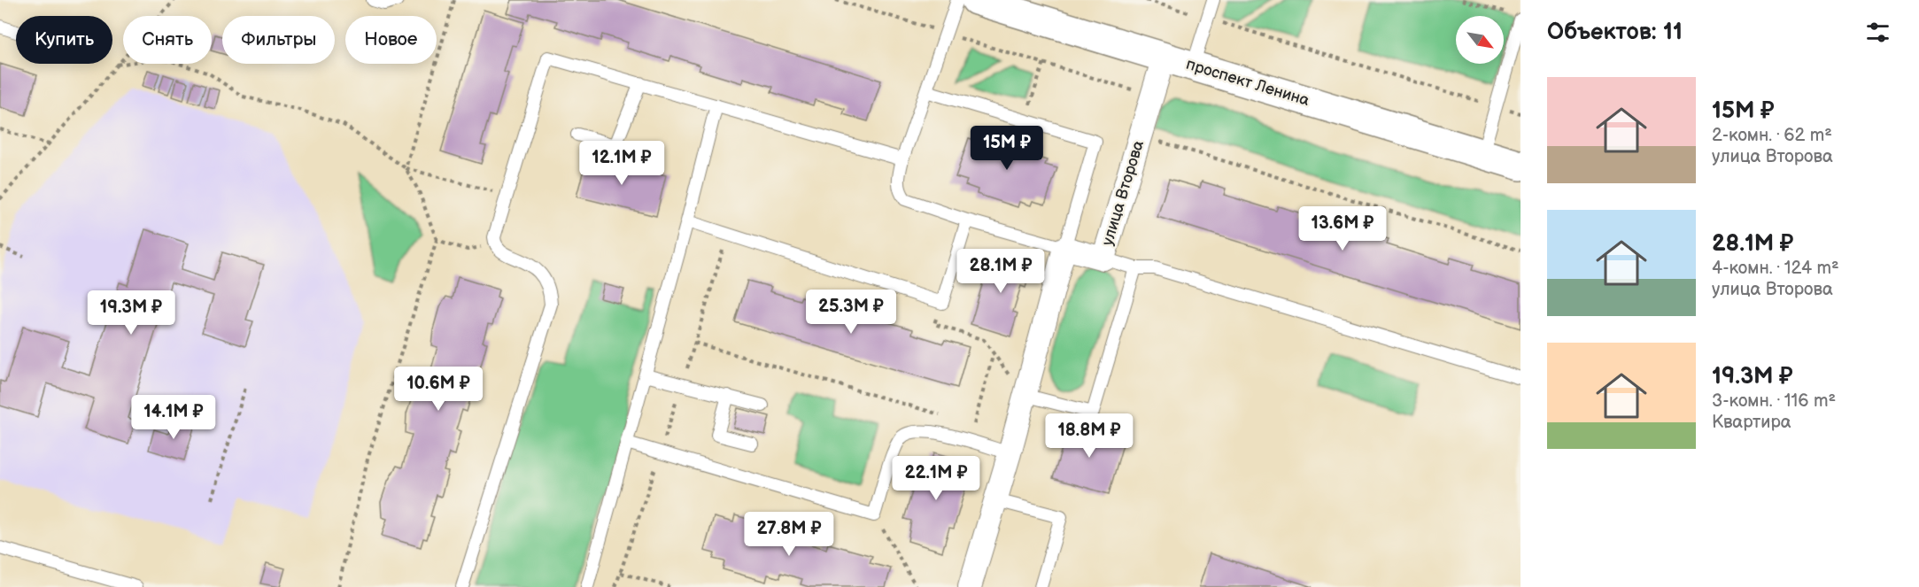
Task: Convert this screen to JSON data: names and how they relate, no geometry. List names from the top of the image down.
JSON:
{
  "streets": {
    "main road": ["проспект Ленина"],
    "street": ["улица Второва"]
  },
  "crossings": [
    ["проспект Ленина", "улица Второва"]
  ],
  "north": "bottom right",
  "page": {
    "heading": "Объектов: 11",
    "chip": [
      "Купить",
      "Снять",
      "Фильтры",
      "Новое"
    ],
    "list": [
      {
        "name": "15M ₽",
        "note": "2-комн. · 62 m² · улица Второва"
      },
      {
        "name": "28.1M ₽",
        "note": "4-комн. · 124 m² · улица Второва"
      },
      {
        "name": "19.3M ₽",
        "note": "3-комн. · 116 m² · Квартира"
      }
    ],
    "price": [
      "15M ₽",
      "12.1M ₽",
      "13.6M ₽",
      "28.1M ₽",
      "25.3M ₽",
      "19.3M ₽",
      "10.6M ₽",
      "14.1M ₽",
      "18.8M ₽",
      "22.1M ₽",
      "27.8M ₽"
    ]
  }
}
